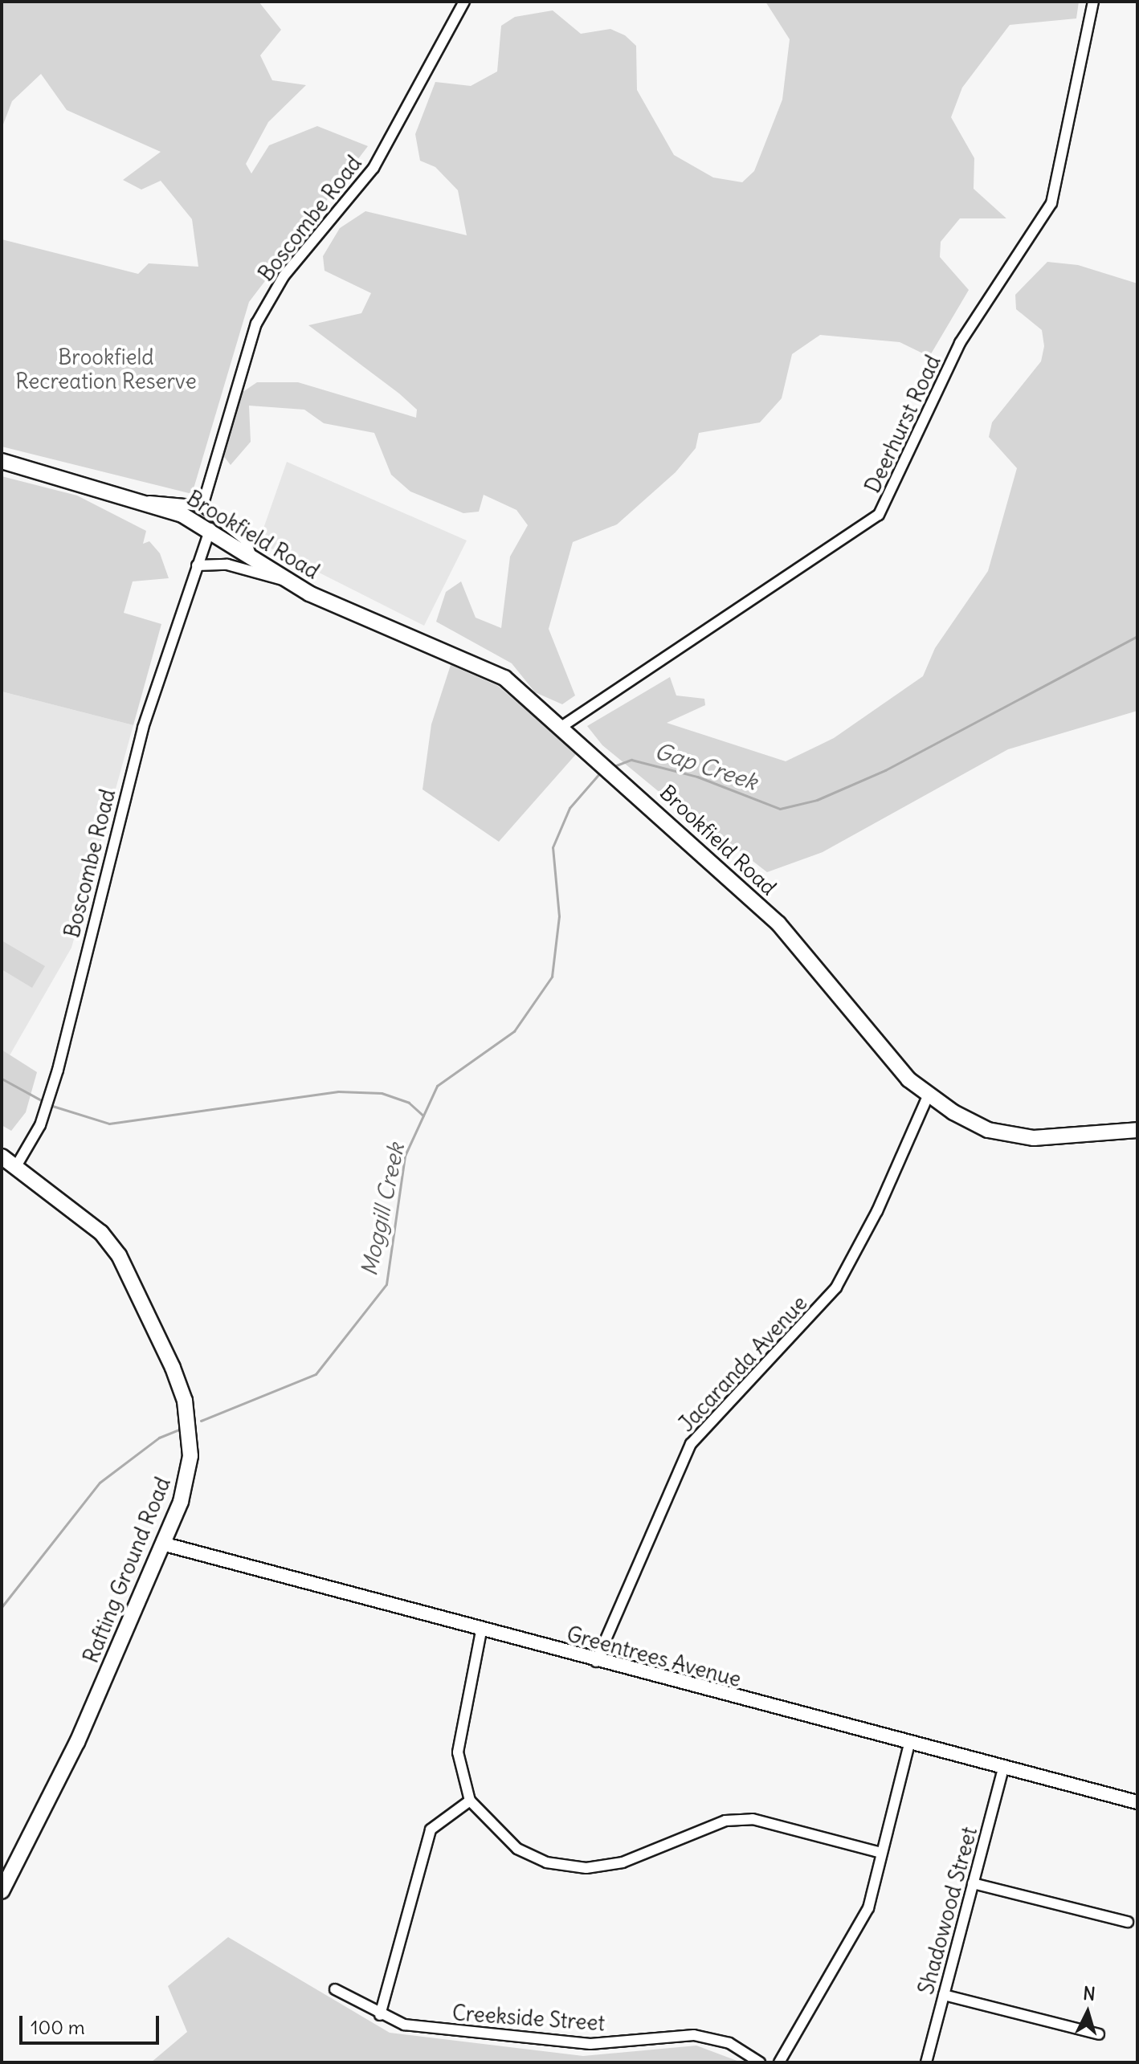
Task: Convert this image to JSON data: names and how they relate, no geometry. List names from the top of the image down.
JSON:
{
  "streets": {
    "main road": ["Brookfield Road", "Rafting Ground Road"],
    "street": [
      "Boscombe Road",
      "Deerhurst Road",
      "Jacaranda Avenue",
      "Greentrees Avenue",
      "Shadowood Street",
      "Creekside Street"
    ]
  },
  "crossings": [
    ["Boscombe Road", "Brookfield Road"],
    ["Boscombe Road", "Rafting Ground Road"],
    ["Deerhurst Road", "Brookfield Road"],
    ["Brookfield Road", "Jacaranda Avenue"],
    ["Jacaranda Avenue", "Greentrees Avenue"],
    ["Rafting Ground Road", "Greentrees Avenue"],
    ["Greentrees Avenue", "Shadowood Street"]
  ],
  "water": ["Gap Creek", "Moggill Creek"],
  "parks": ["Brookfield Recreation Reserve"],
  "scale_bar": "100 m",
  "north": "top"
}
